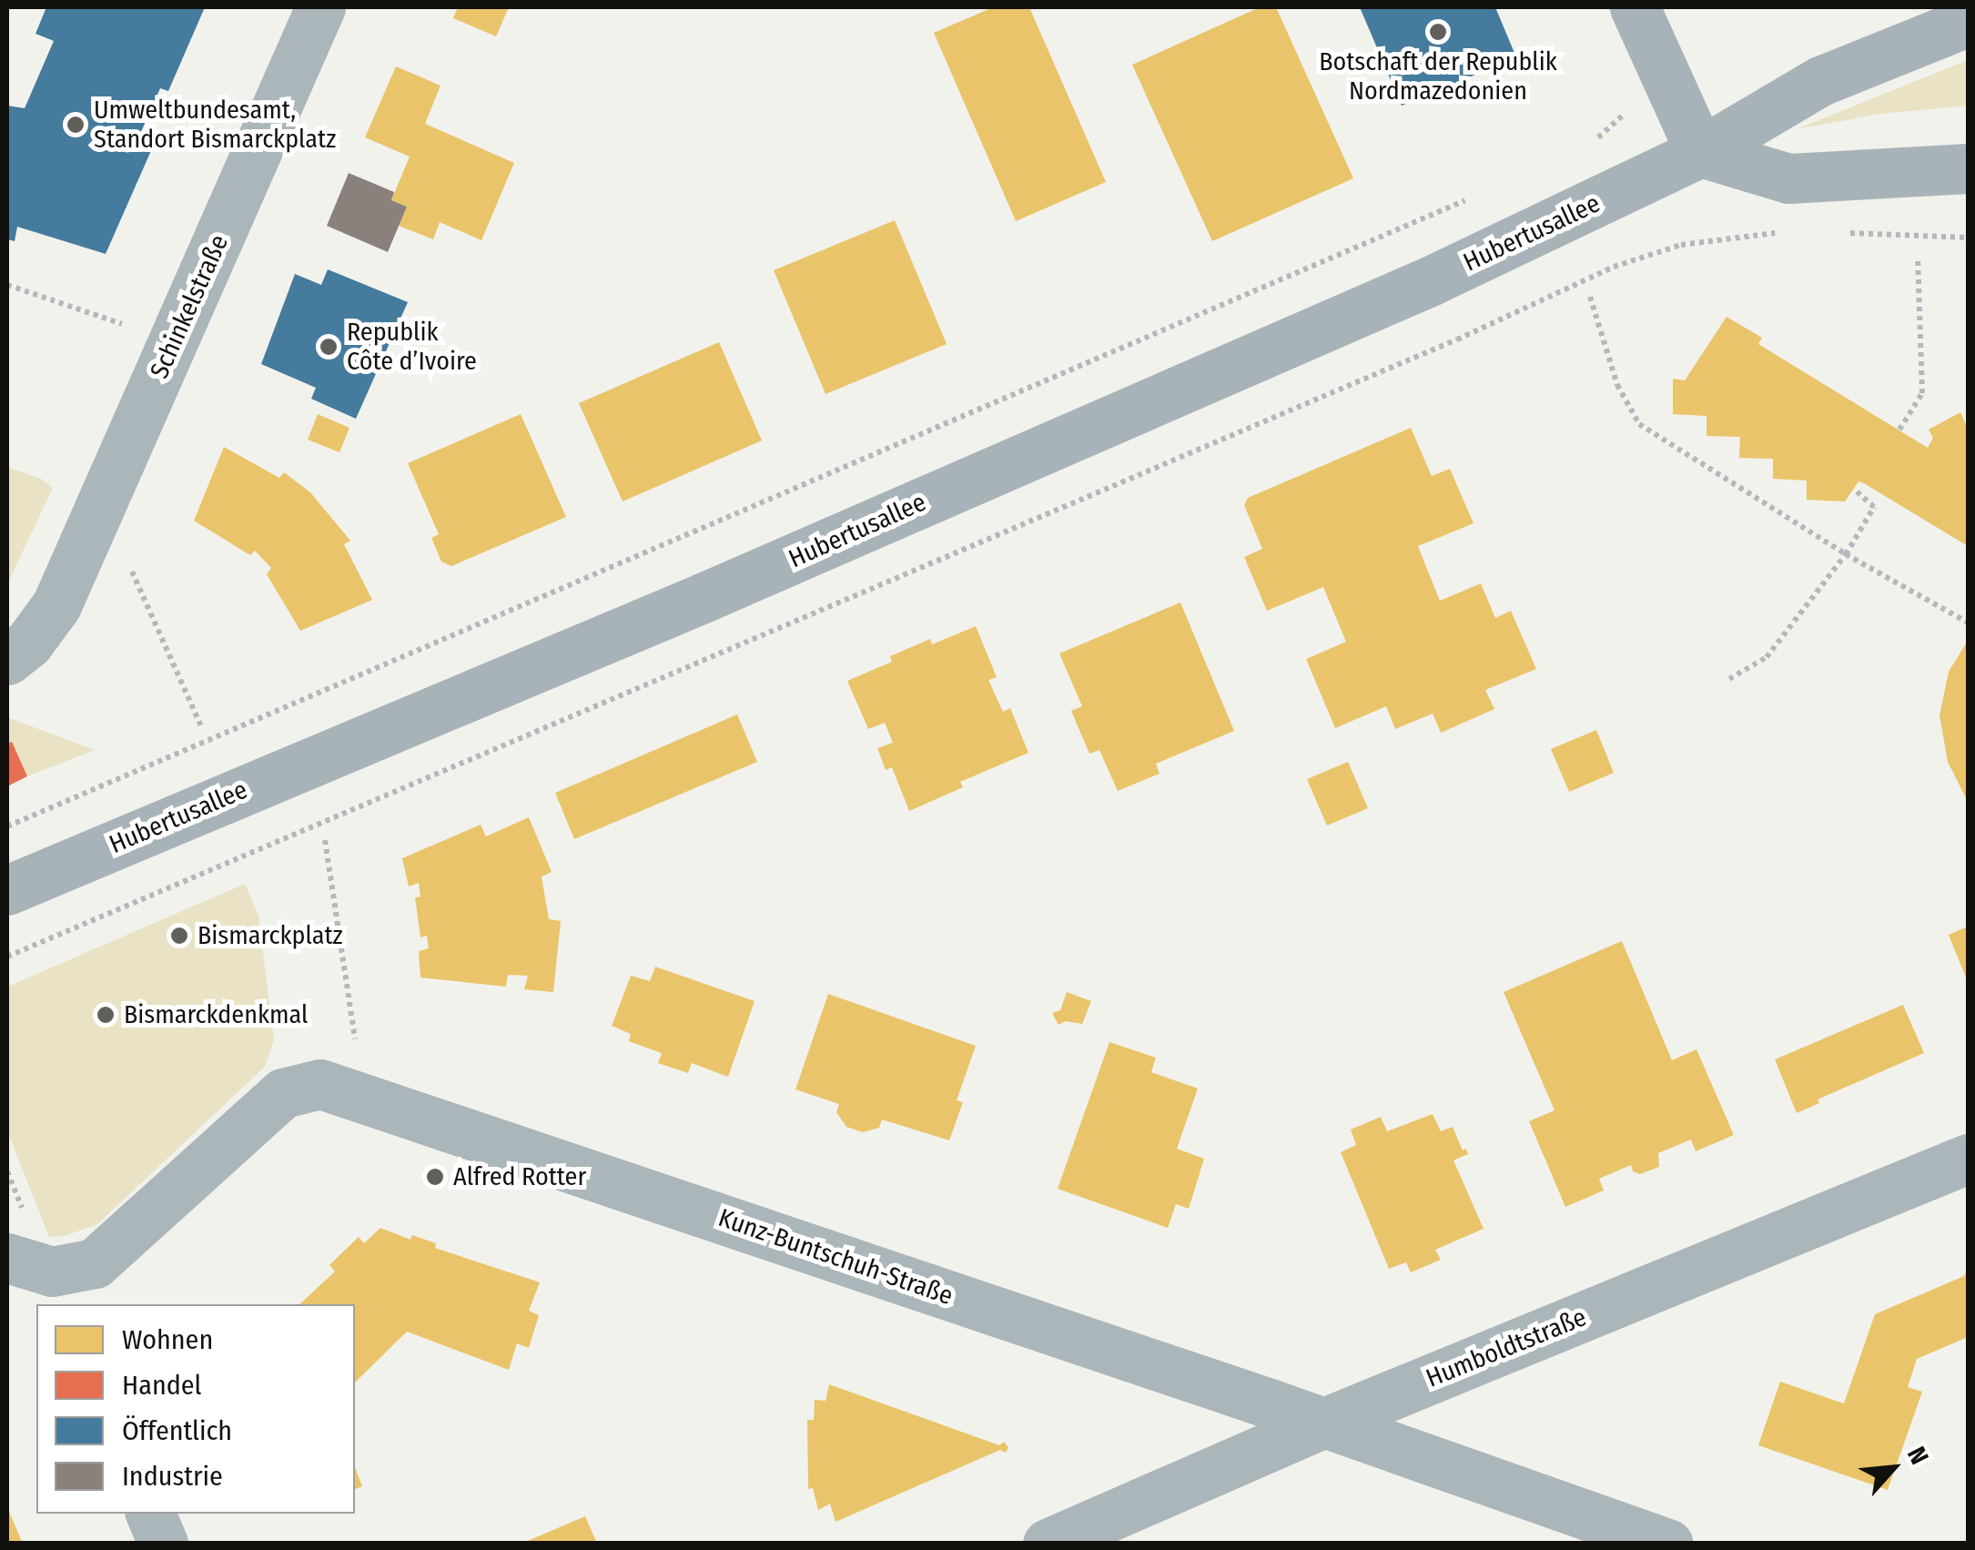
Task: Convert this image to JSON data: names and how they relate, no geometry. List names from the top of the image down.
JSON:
{
  "streets": {
    "main road": ["Hubertusallee"],
    "street": ["Schinkelstraße", "Kunz-Buntschuh-Straße", "Humboldtstraße"]
  },
  "crossings": [
    ["Kunz-Buntschuh-Straße", "Humboldtstraße"]
  ],
  "places": [
    "Botschaft der Republik Nordmazedonien",
    "Umweltbundesamt, Standort Bismarckplatz",
    "Republik Côte d’Ivoire",
    "Bismarckplatz",
    "Bismarckdenkmal",
    "Alfred Rotter"
  ],
  "legend": [
    "Wohnen",
    "Handel",
    "Öffentlich",
    "Industrie"
  ],
  "north": "top right"
}
